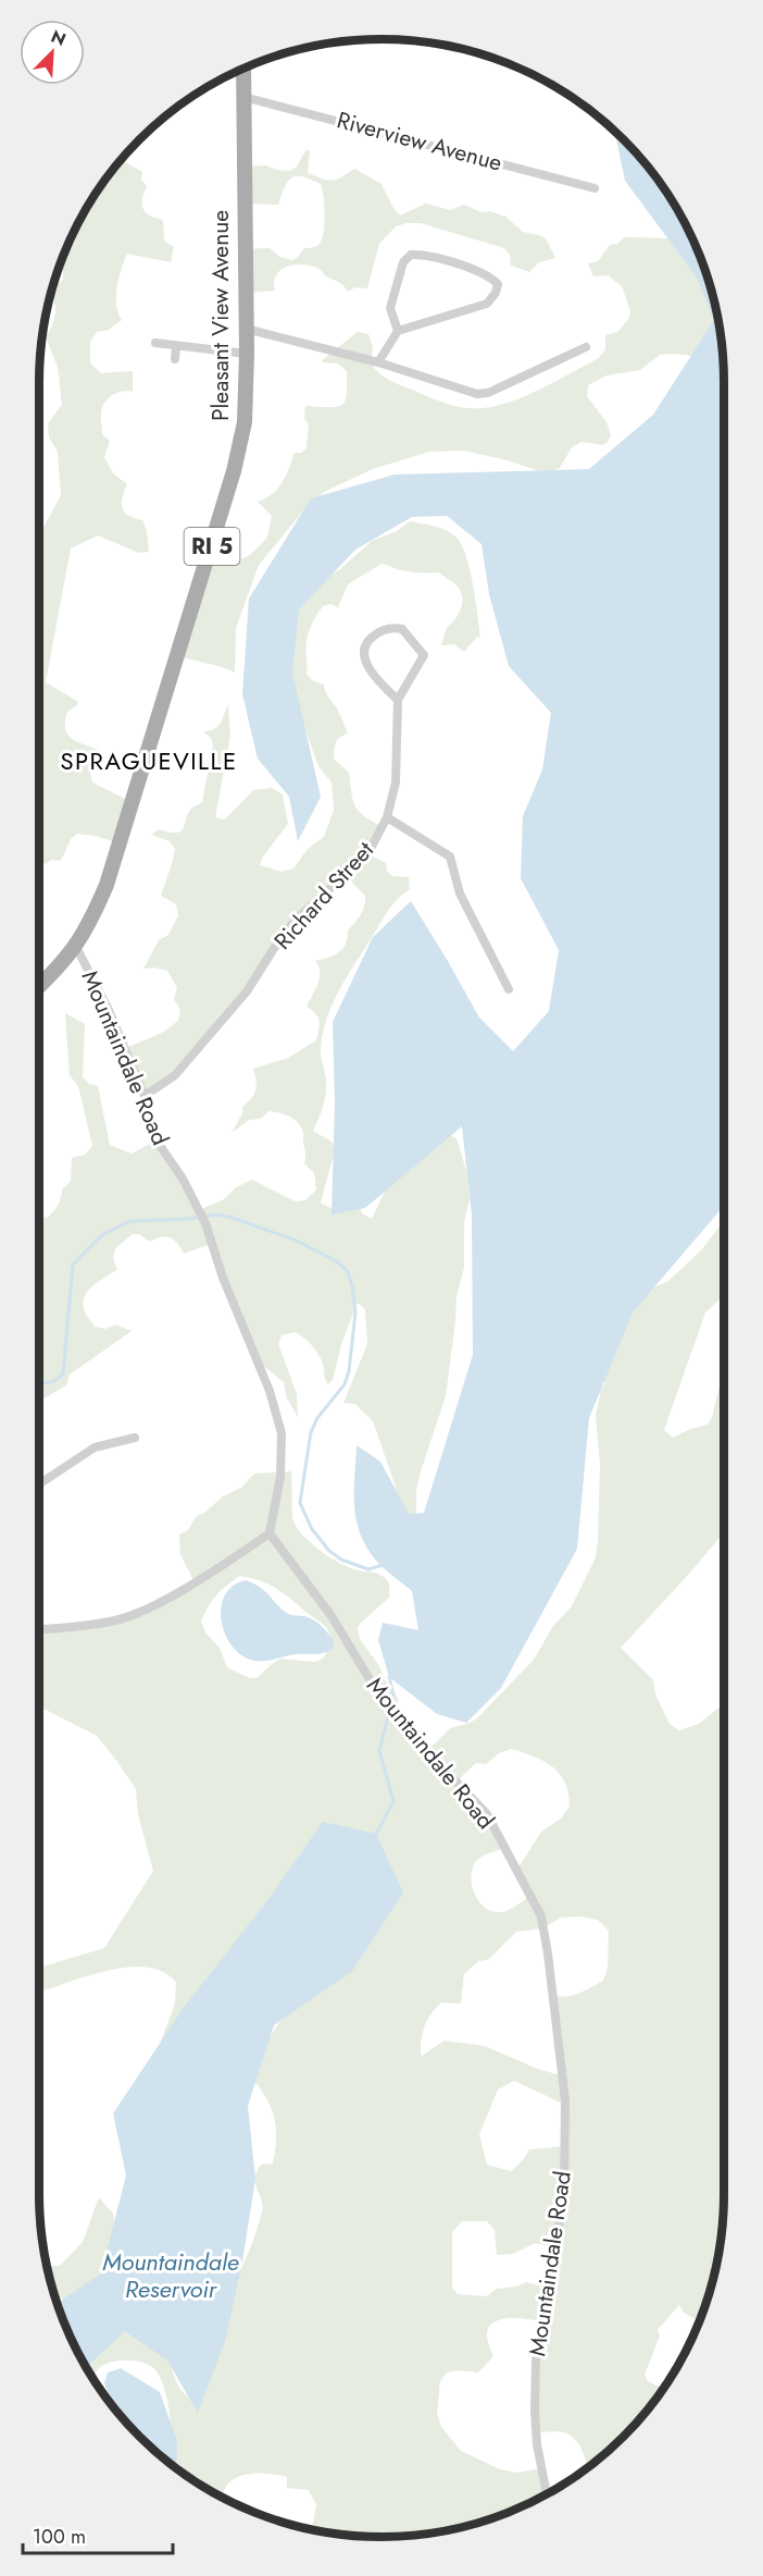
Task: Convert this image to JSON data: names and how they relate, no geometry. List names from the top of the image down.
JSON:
{
  "streets": {
    "main road": ["Pleasant View Avenue", "RI 5"],
    "street": ["Riverview Avenue", "Richard Street", "Mountaindale Road"]
  },
  "crossings": [
    ["Riverview Avenue", "Pleasant View Avenue"],
    ["Pleasant View Avenue", "Mountaindale Road"],
    ["Richard Street", "Mountaindale Road"]
  ],
  "districts": ["SPRAGUEVILLE"],
  "water": ["Mountaindale Reservoir"],
  "scale_bar": "100 m",
  "north": "top right"
}
